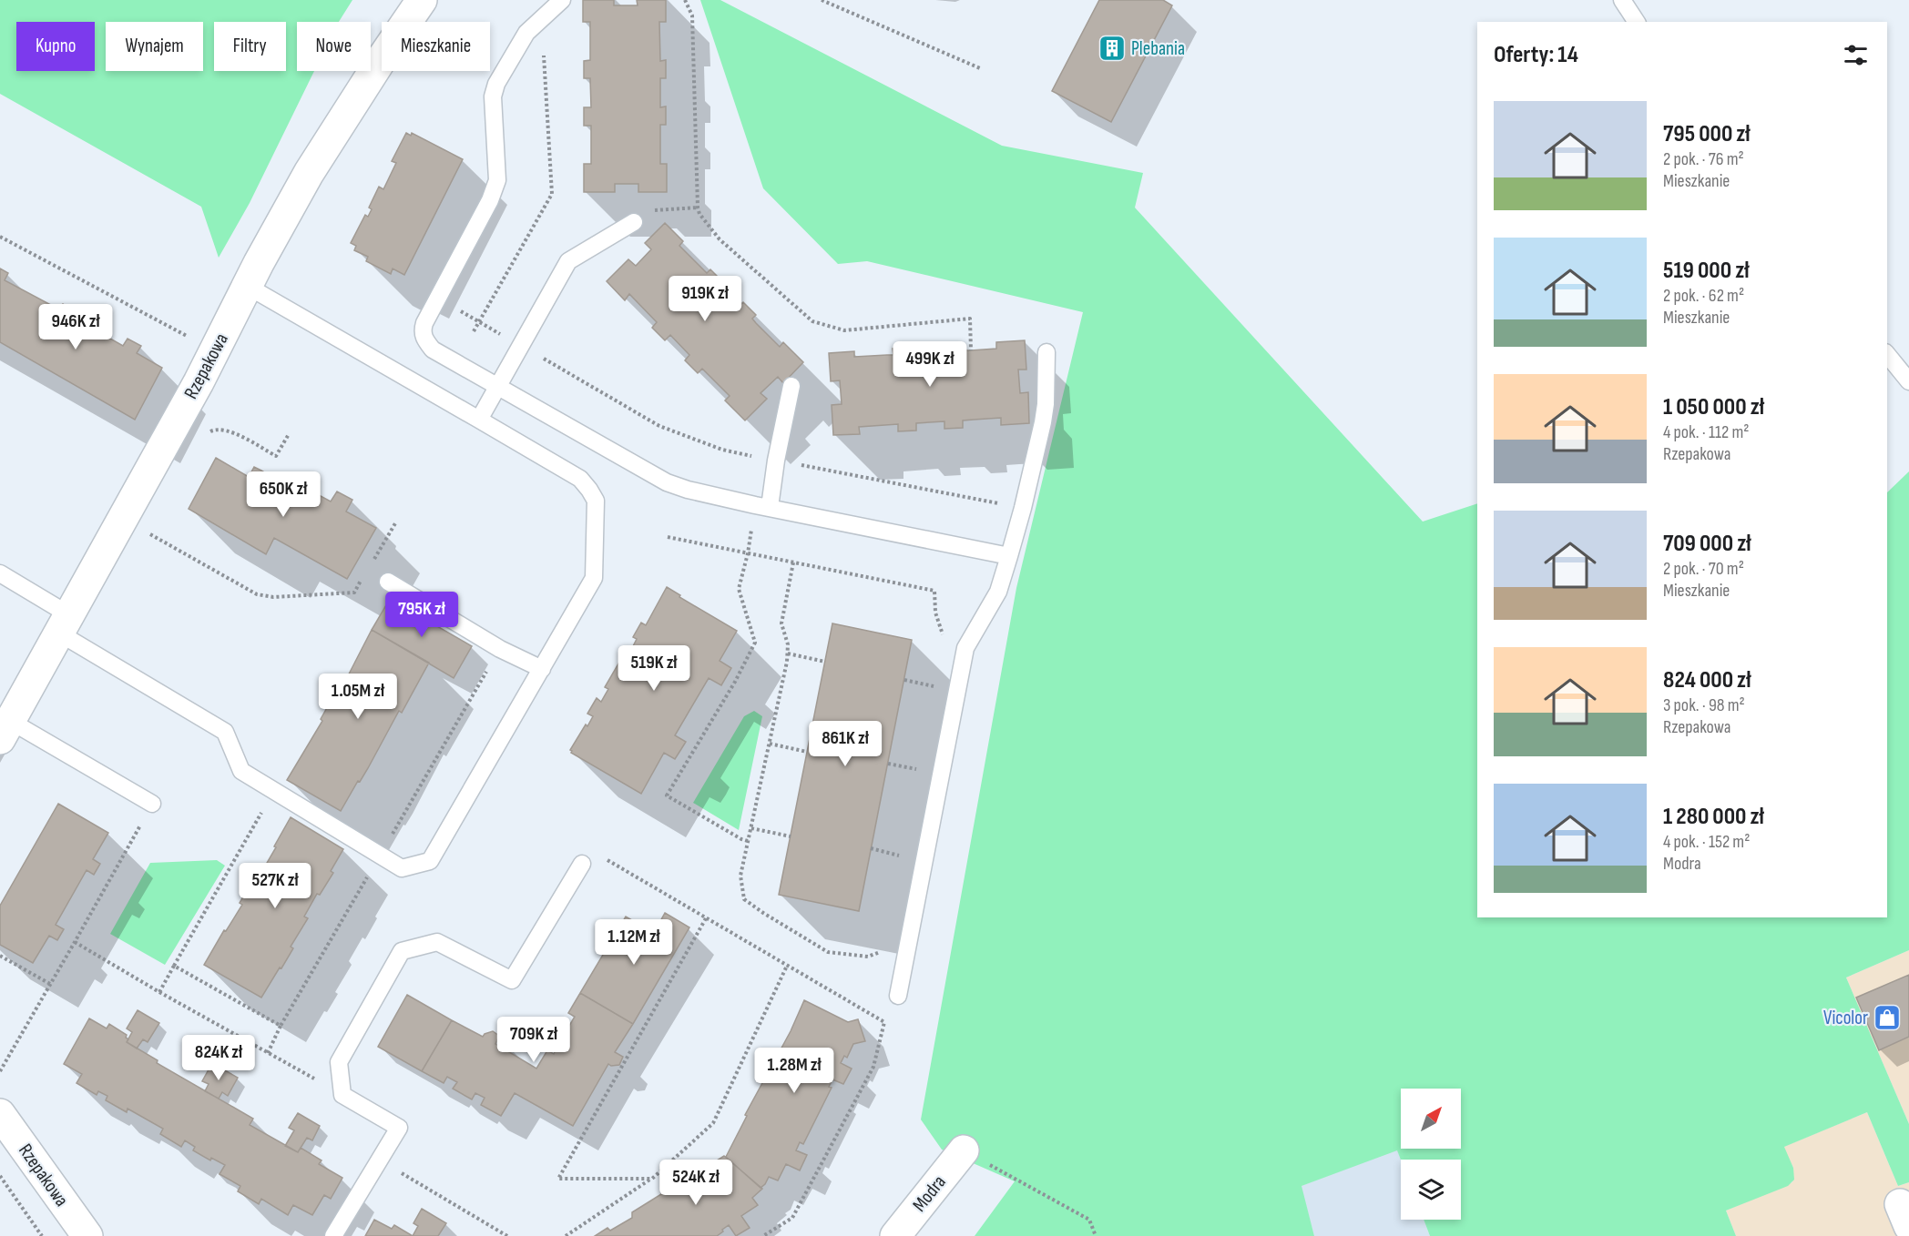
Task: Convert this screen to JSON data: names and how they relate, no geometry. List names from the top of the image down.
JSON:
{
  "streets": {
    "street": ["Rzepakowa", "Modra"]
  },
  "places": {
    "building": ["Plebania"],
    "shop": ["Vicolor"]
  },
  "north": "top right",
  "page": {
    "chip": [
      "Kupno",
      "Wynajem",
      "Filtry",
      "Nowe",
      "Mieszkanie"
    ],
    "heading": "Oferty: 14",
    "list": [
      {
        "name": "795 000 zł",
        "note": "2 pok. · 76 m² · Mieszkanie"
      },
      {
        "name": "519 000 zł",
        "note": "2 pok. · 62 m² · Mieszkanie"
      },
      {
        "name": "1 050 000 zł",
        "note": "4 pok. · 112 m² · Rzepakowa"
      },
      {
        "name": "709 000 zł",
        "note": "2 pok. · 70 m² · Mieszkanie"
      },
      {
        "name": "824 000 zł",
        "note": "3 pok. · 98 m² · Rzepakowa"
      },
      {
        "name": "1 280 000 zł",
        "note": "4 pok. · 152 m² · Modra"
      }
    ],
    "price": [
      "919K zł",
      "946K zł",
      "499K zł",
      "650K zł",
      "795K zł",
      "519K zł",
      "1.05M zł",
      "861K zł",
      "527K zł",
      "1.12M zł",
      "709K zł",
      "824K zł",
      "1.28M zł",
      "524K zł"
    ]
  }
}
